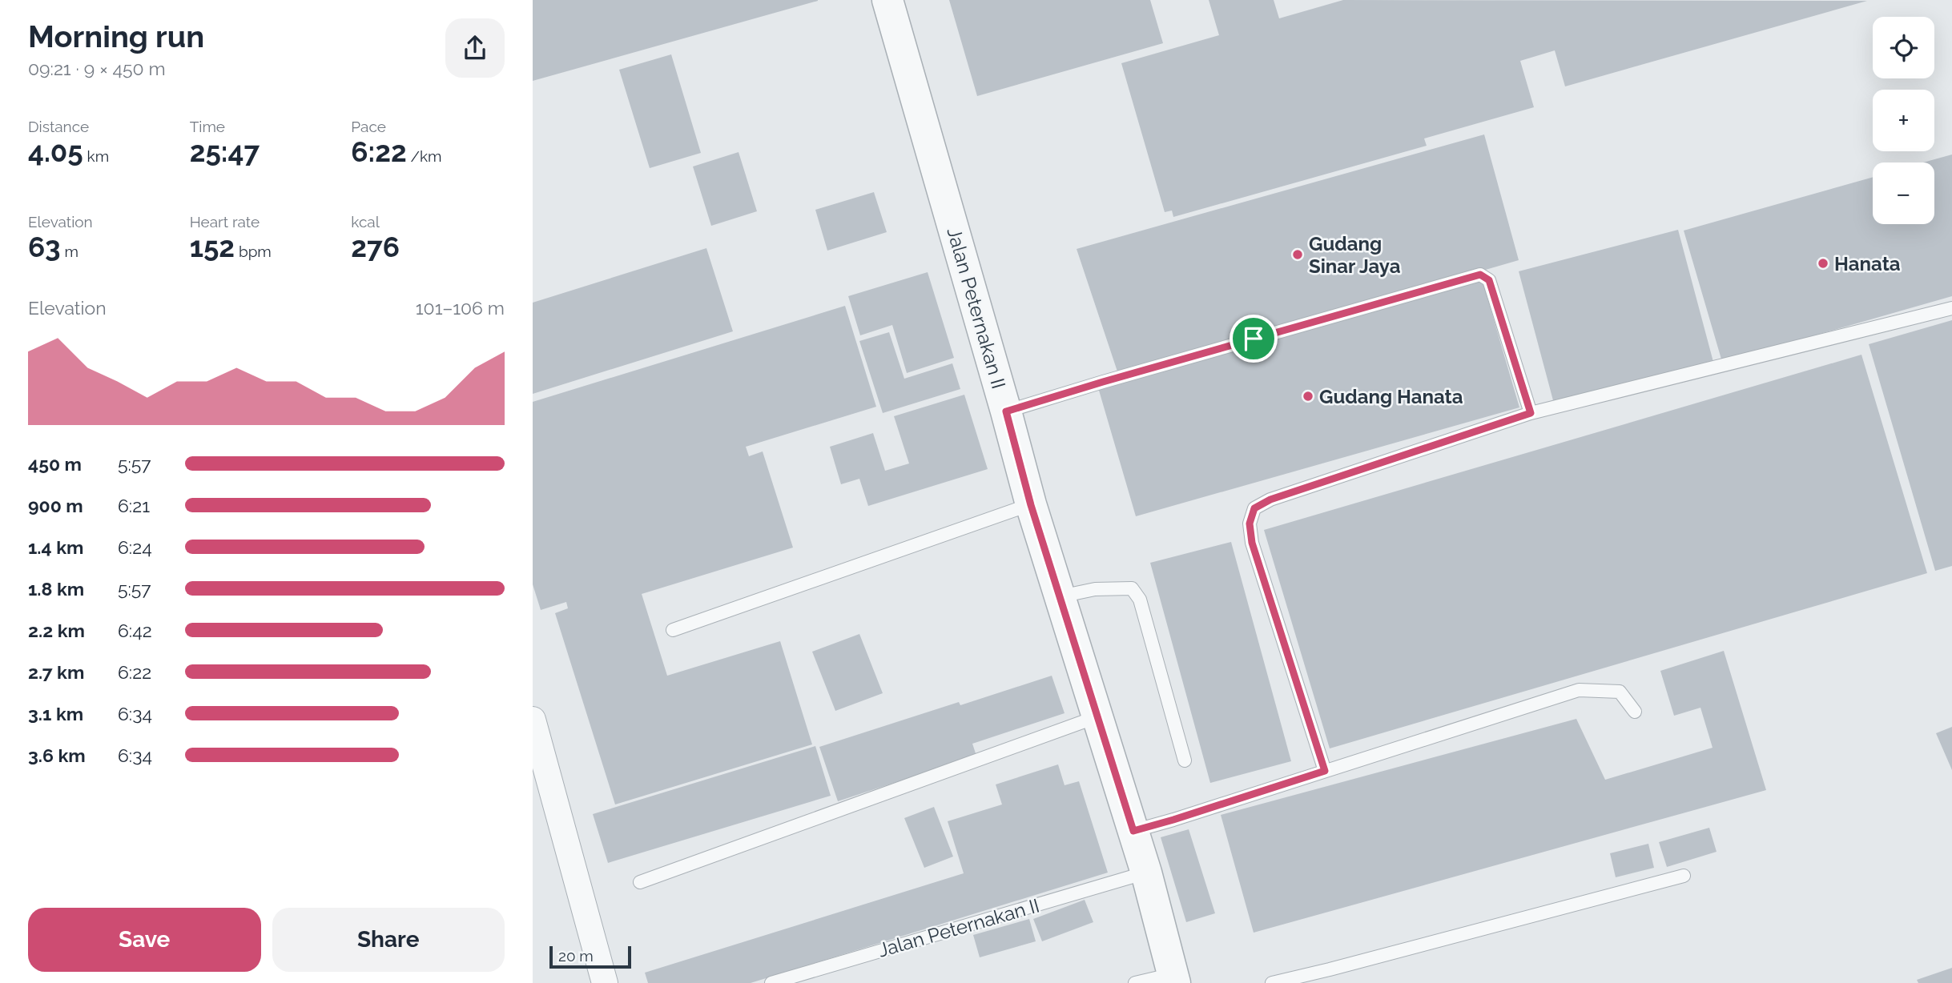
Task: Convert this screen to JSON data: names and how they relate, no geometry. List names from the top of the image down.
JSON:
{
  "streets": {
    "street": ["Jalan Peternakan II"]
  },
  "places": ["Gudang Sinar Jaya", "Hanata", "Gudang Hanata"],
  "scale_bar": "20 m",
  "page": {
    "heading": ["Morning run", "09:21 · 9 × 450 m"],
    "map_buttons": ["+", "−"],
    "stats": [
      ["Distance", "4.05 km"],
      ["Time", "25:47"],
      ["Pace", "6:22 /km"],
      ["Elevation", "63 m"],
      ["Heart rate", "152 bpm"],
      ["kcal", "276"]
    ],
    "chart": ["Elevation", "101–106 m"],
    "list": [
      {
        "name": "450 m",
        "note": "5:57"
      },
      {
        "name": "900 m",
        "note": "6:21"
      },
      {
        "name": "1.4 km",
        "note": "6:24"
      },
      {
        "name": "1.8 km",
        "note": "5:57"
      },
      {
        "name": "2.2 km",
        "note": "6:42"
      },
      {
        "name": "2.7 km",
        "note": "6:22"
      },
      {
        "name": "3.1 km",
        "note": "6:34"
      },
      {
        "name": "3.6 km",
        "note": "6:34"
      }
    ],
    "buttons": ["Save", "Share"],
    "scale": "20 m"
  }
}
